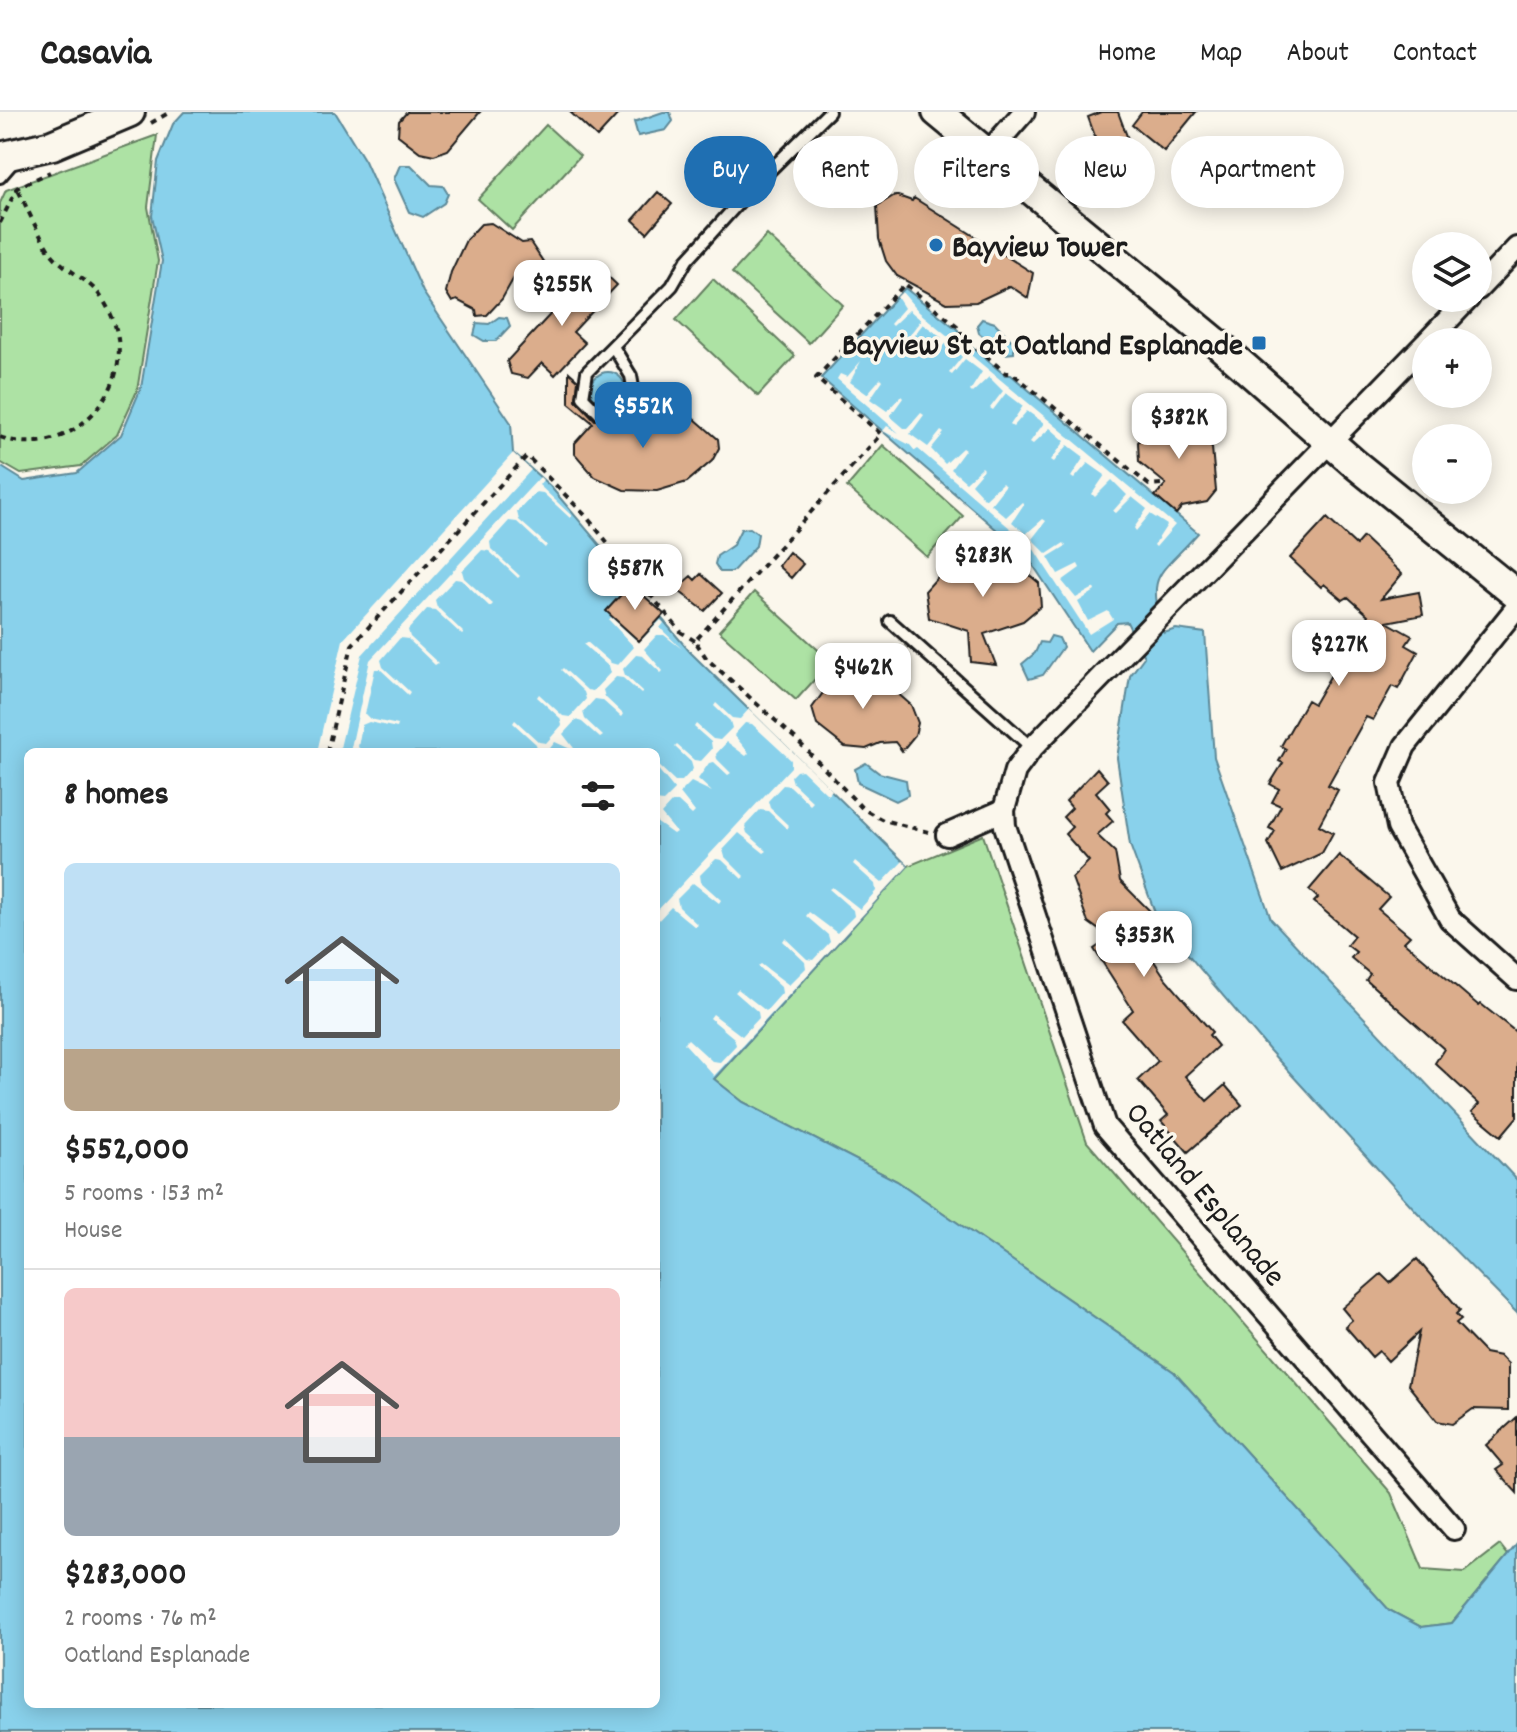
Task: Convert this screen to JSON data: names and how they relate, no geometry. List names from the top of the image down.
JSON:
{
  "streets": {
    "street": ["Oatland Esplanade"]
  },
  "places": {
    "other": ["Bayview Tower"],
    "transit": ["Bayview St at Oatland Esplanade"]
  },
  "page": {
    "header": "Casavia",
    "nav": [
      "Home",
      "Map",
      "About",
      "Contact"
    ],
    "chip": [
      "Buy",
      "Rent",
      "Filters",
      "New",
      "Apartment"
    ],
    "map_buttons": ["+", "−"],
    "price": [
      "$255K",
      "$552K",
      "$382K",
      "$283K",
      "$587K",
      "$227K",
      "$462K",
      "$353K"
    ],
    "heading": "8 homes",
    "list": [
      {
        "name": "$552,000",
        "note": "5 rooms · 153 m² · House"
      },
      {
        "name": "$283,000",
        "note": "2 rooms · 76 m² · Oatland Esplanade"
      }
    ]
  }
}
